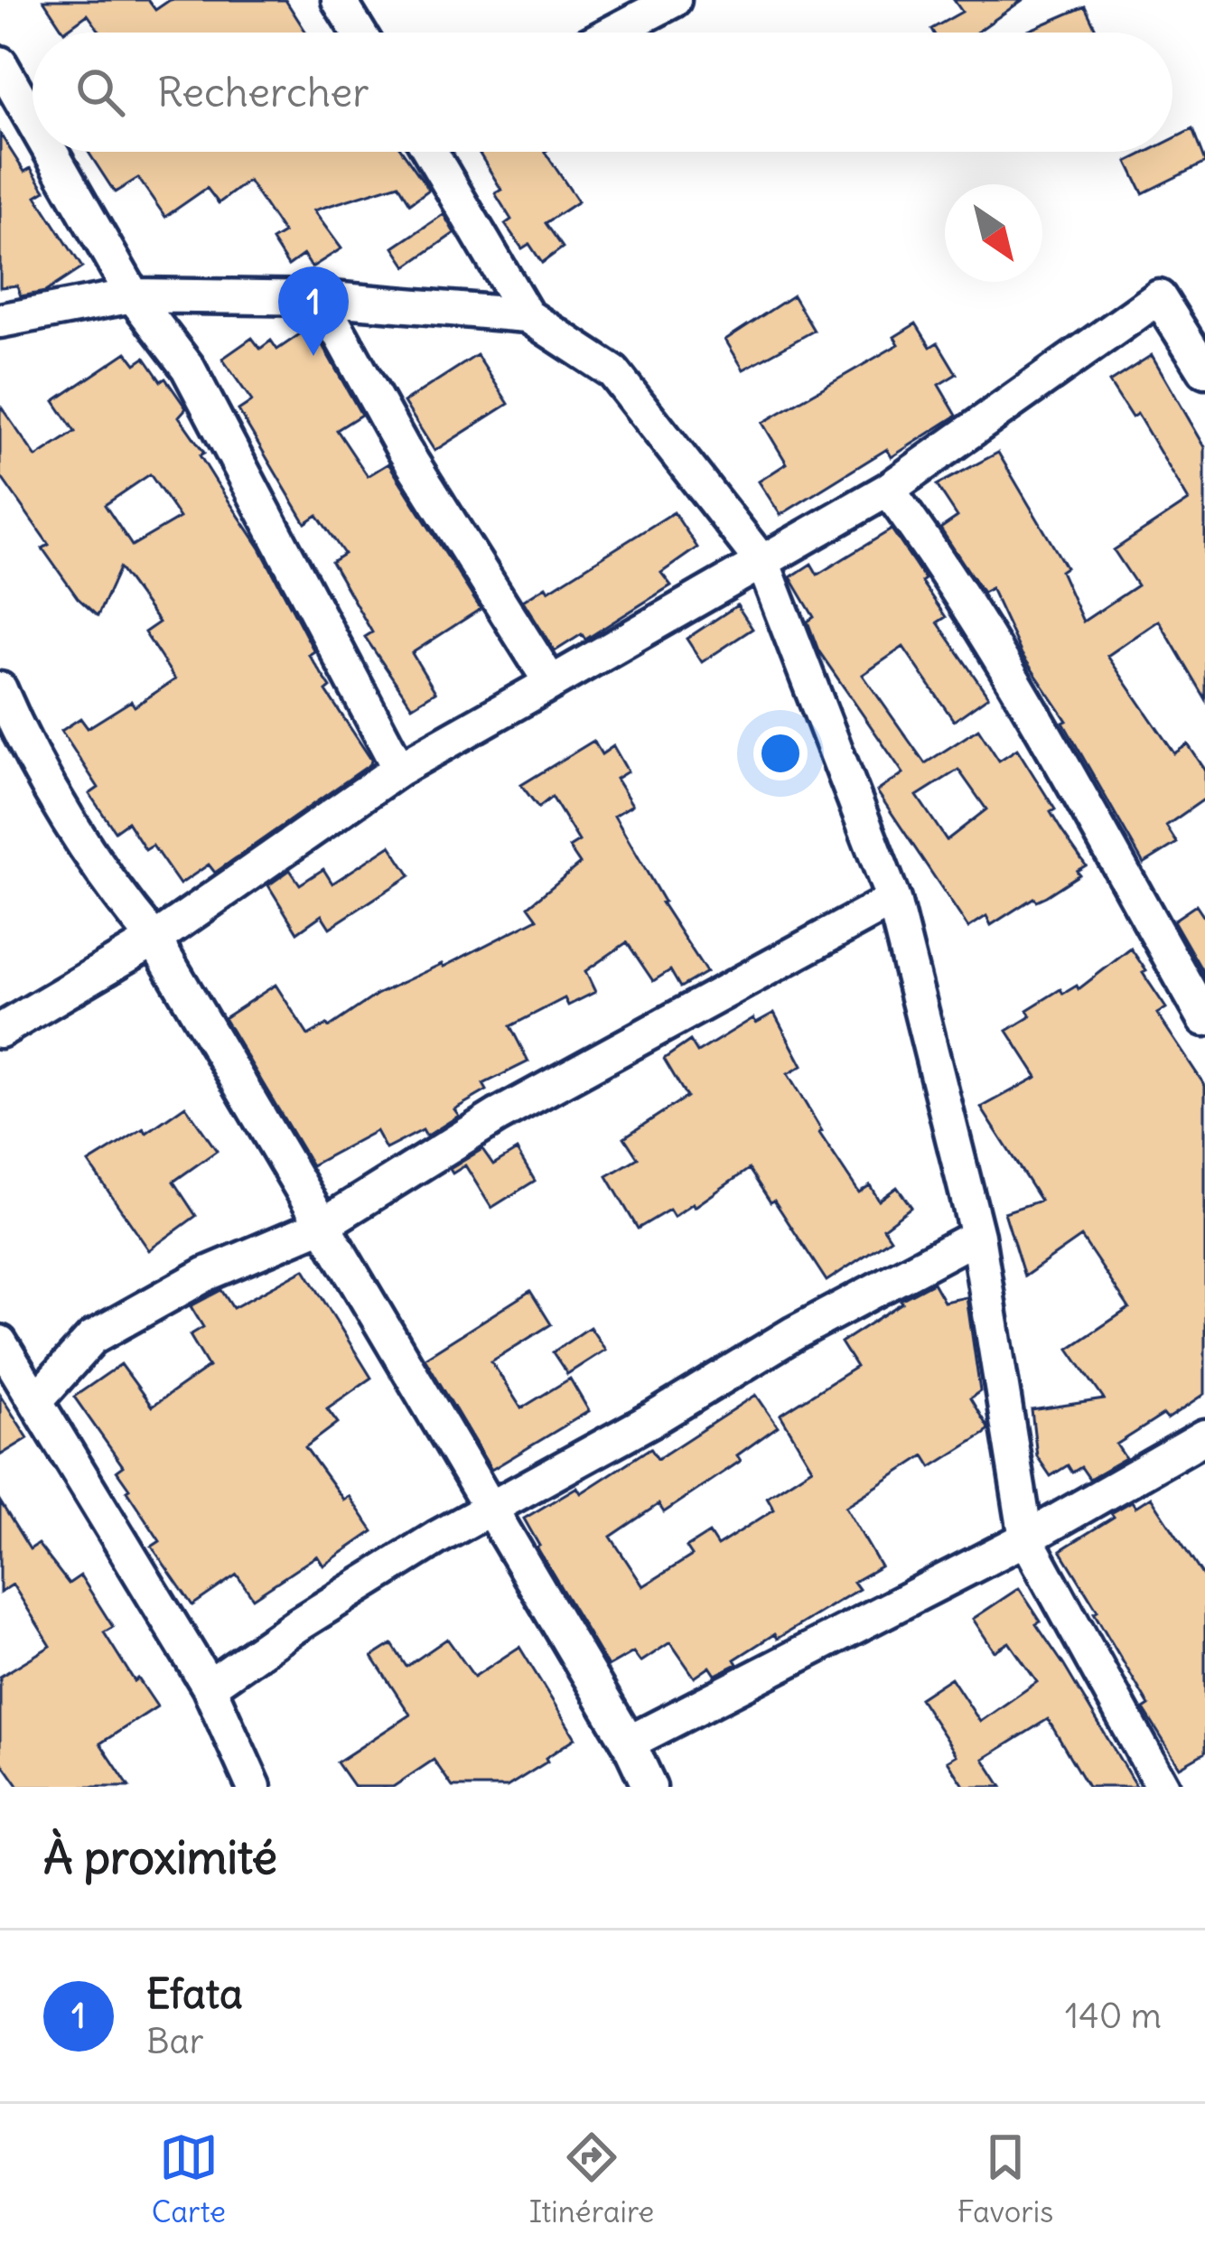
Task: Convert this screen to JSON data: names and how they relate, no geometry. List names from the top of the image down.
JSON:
{
  "north": "bottom right",
  "page": {
    "search": "Rechercher",
    "pins": "1",
    "heading": "À proximité",
    "list": [
      {
        "mark": "1",
        "name": "Efata",
        "note": "Bar",
        "value": "140 m"
      }
    ],
    "nav": ["Carte", "Itinéraire", "Favoris"]
  }
}
